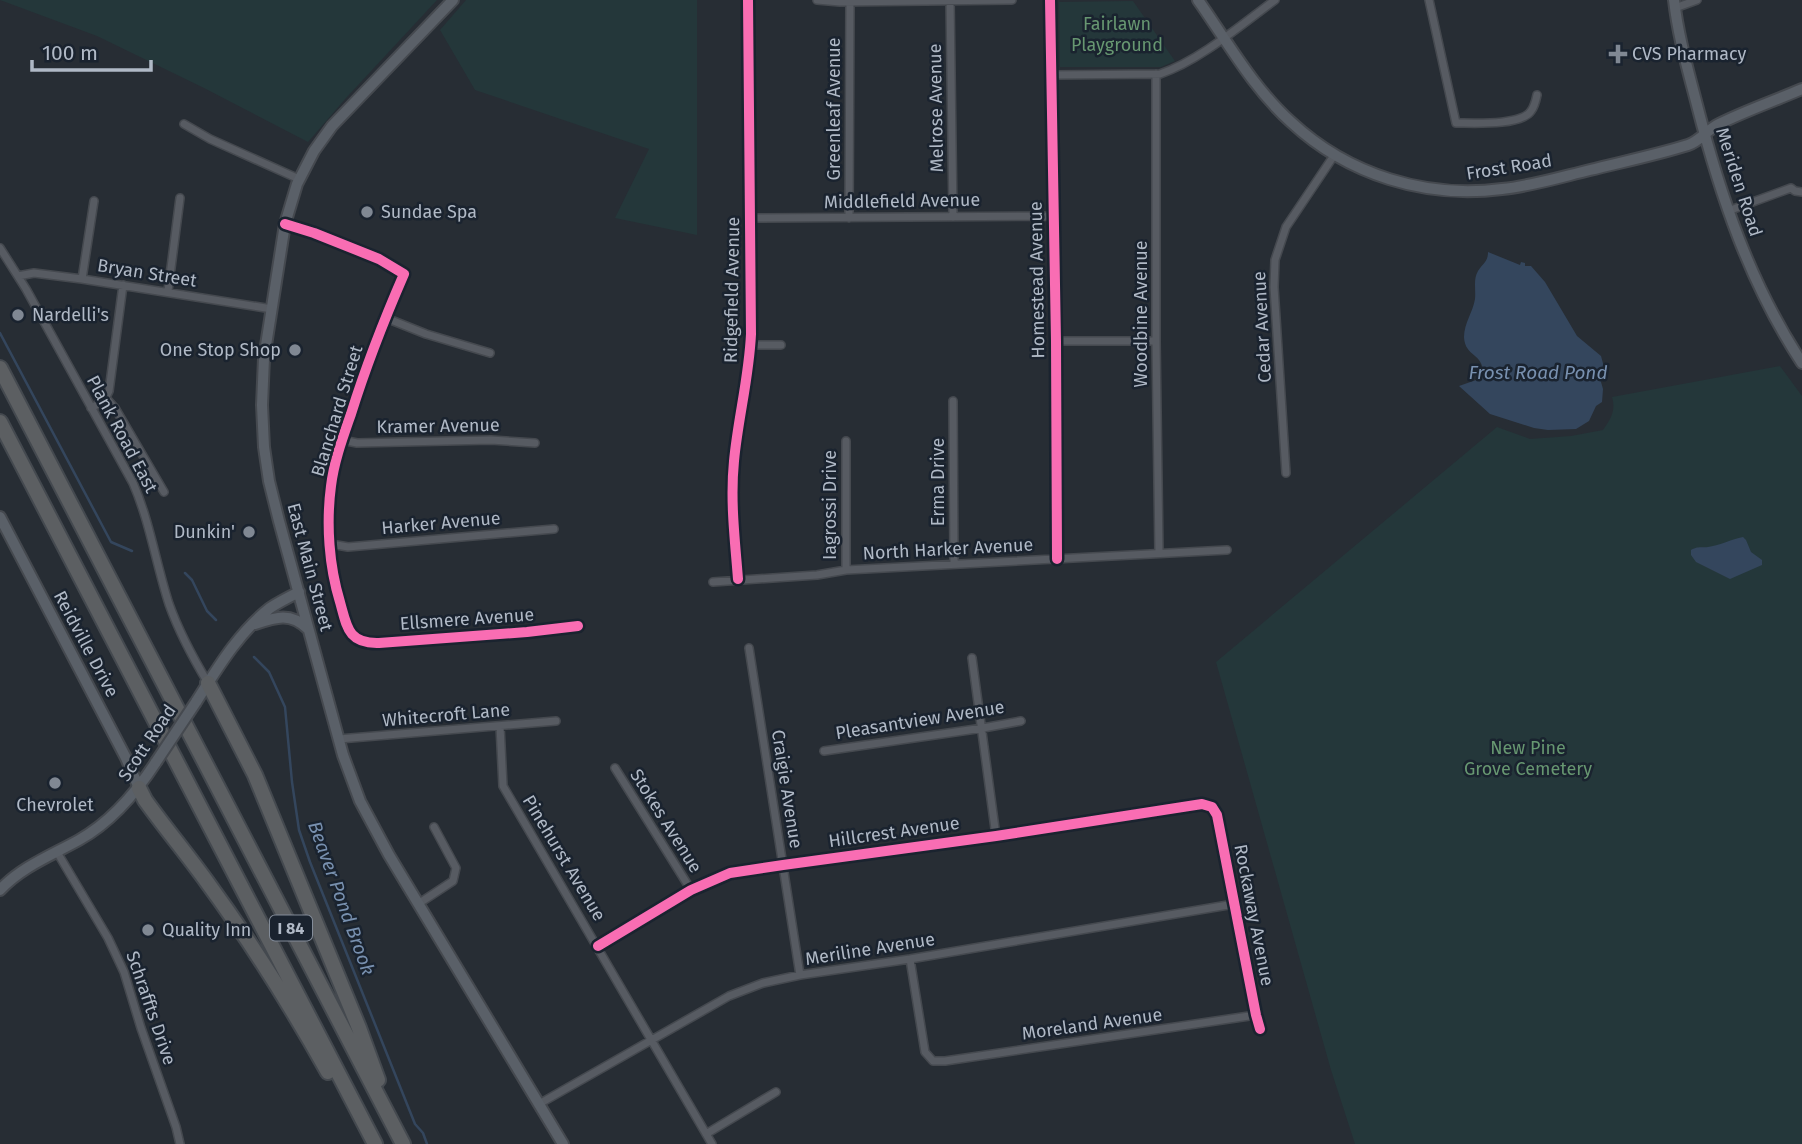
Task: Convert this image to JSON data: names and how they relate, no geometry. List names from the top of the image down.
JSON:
{
  "streets": {
    "highway": ["I 84"],
    "main road": [
      "Frost Road",
      "Meriden Road",
      "East Main Street",
      "Reidville Drive",
      "Scott Road"
    ],
    "street": [
      "Melrose Avenue",
      "Greenleaf Avenue",
      "Middlefield Avenue",
      "Bryan Street",
      "Homestead Avenue",
      "Ridgefield Avenue",
      "Woodbine Avenue",
      "Cedar Avenue",
      "Blanchard Street",
      "Kramer Avenue",
      "Plank Road East",
      "Erma Drive",
      "Iagrossi Drive",
      "Harker Avenue",
      "North Harker Avenue",
      "Ellsmere Avenue",
      "Whitecroft Lane",
      "Pleasantview Avenue",
      "Craigie Avenue",
      "Stokes Avenue",
      "Hillcrest Avenue",
      "Pinehurst Avenue",
      "Rockaway Avenue",
      "Meriline Avenue",
      "Schraffts Drive",
      "Moreland Avenue"
    ]
  },
  "crossings": [
    ["Melrose Avenue", "Middlefield Avenue"],
    ["Greenleaf Avenue", "Middlefield Avenue"],
    ["Frost Road", "Meriden Road"],
    ["Frost Road", "Cedar Avenue"],
    ["Middlefield Avenue", "Homestead Avenue"],
    ["Middlefield Avenue", "Ridgefield Avenue"],
    ["Bryan Street", "Plank Road East"],
    ["Bryan Street", "East Main Street"],
    ["Homestead Avenue", "North Harker Avenue"],
    ["Ridgefield Avenue", "North Harker Avenue"],
    ["Woodbine Avenue", "North Harker Avenue"],
    ["Blanchard Street", "Kramer Avenue"],
    ["Blanchard Street", "Harker Avenue"],
    ["Blanchard Street", "East Main Street"],
    ["Blanchard Street", "Ellsmere Avenue"],
    ["Plank Road East", "Scott Road"],
    ["Erma Drive", "North Harker Avenue"],
    ["Iagrossi Drive", "North Harker Avenue"],
    ["East Main Street", "Whitecroft Lane"],
    ["East Main Street", "Scott Road"],
    ["East Main Street", "Meriline Avenue"],
    ["Reidville Drive", "Scott Road"],
    ["Whitecroft Lane", "Pinehurst Avenue"],
    ["Scott Road", "Schraffts Drive"],
    ["Craigie Avenue", "Hillcrest Avenue"],
    ["Craigie Avenue", "Meriline Avenue"],
    ["Stokes Avenue", "Hillcrest Avenue"],
    ["Hillcrest Avenue", "Pinehurst Avenue"],
    ["Hillcrest Avenue", "Rockaway Avenue"],
    ["Pinehurst Avenue", "Meriline Avenue"],
    ["Rockaway Avenue", "Meriline Avenue"],
    ["Rockaway Avenue", "Moreland Avenue"],
    ["Meriline Avenue", "Moreland Avenue"]
  ],
  "water": ["Frost Road Pond", "Beaver Pond Brook"],
  "parks": ["Fairlawn Playground", "New Pine Grove Cemetery"],
  "places": {
    "health": ["CVS Pharmacy"],
    "other": [
      "Sundae Spa",
      "Nardelli's",
      "One Stop Shop",
      "Dunkin'",
      "Chevrolet",
      "Quality Inn"
    ]
  },
  "scale_bar": "100 m"
}
